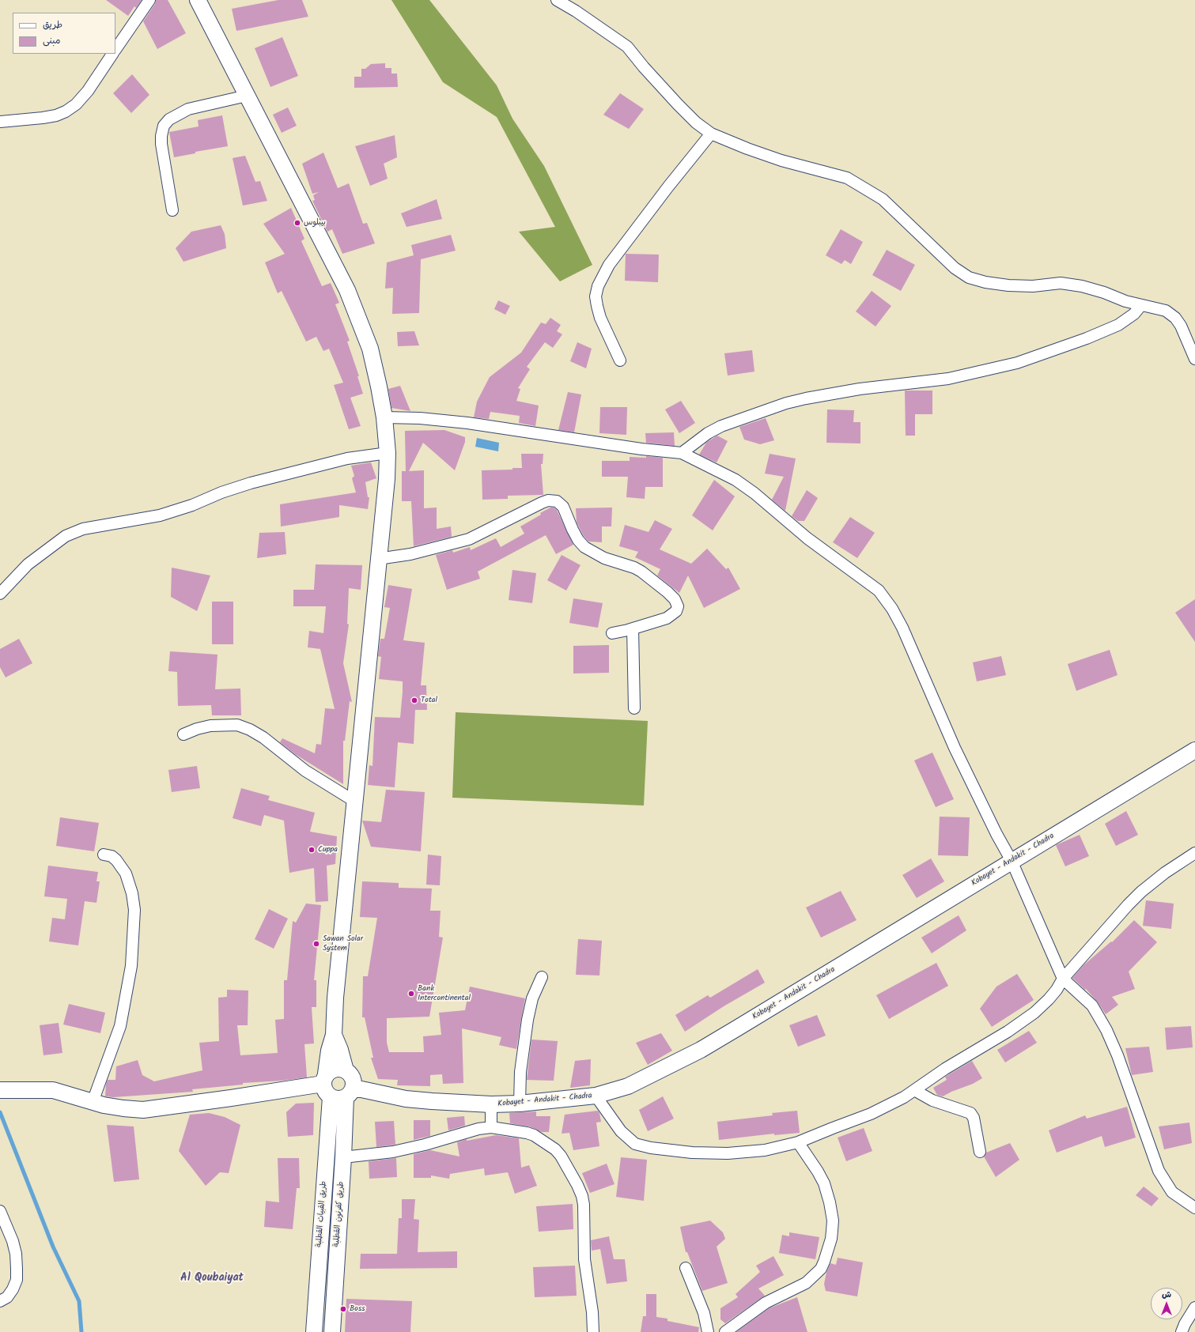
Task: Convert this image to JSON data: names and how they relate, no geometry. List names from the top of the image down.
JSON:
{
  "streets": {
    "main road": ["Kobayet - Andakit - Chadra", "طريق القبيات القطلبة", "طريق كفرنون القطلبة"]
  },
  "crossings": [
    ["Kobayet - Andakit - Chadra", "طريق القبيات القطلبة"],
    ["Kobayet - Andakit - Chadra", "طريق كفرنون القطلبة"],
    ["طريق القبيات القطلبة", "طريق كفرنون القطلبة"]
  ],
  "districts": ["Al Qoubaiyat"],
  "places": [
    "بيبلوس",
    "Total",
    "Cuppa",
    "Sawan Solar System",
    "Bank Intercontinental",
    "Boss"
  ],
  "legend": ["طريق", "مبنى"],
  "north": "top"
}
